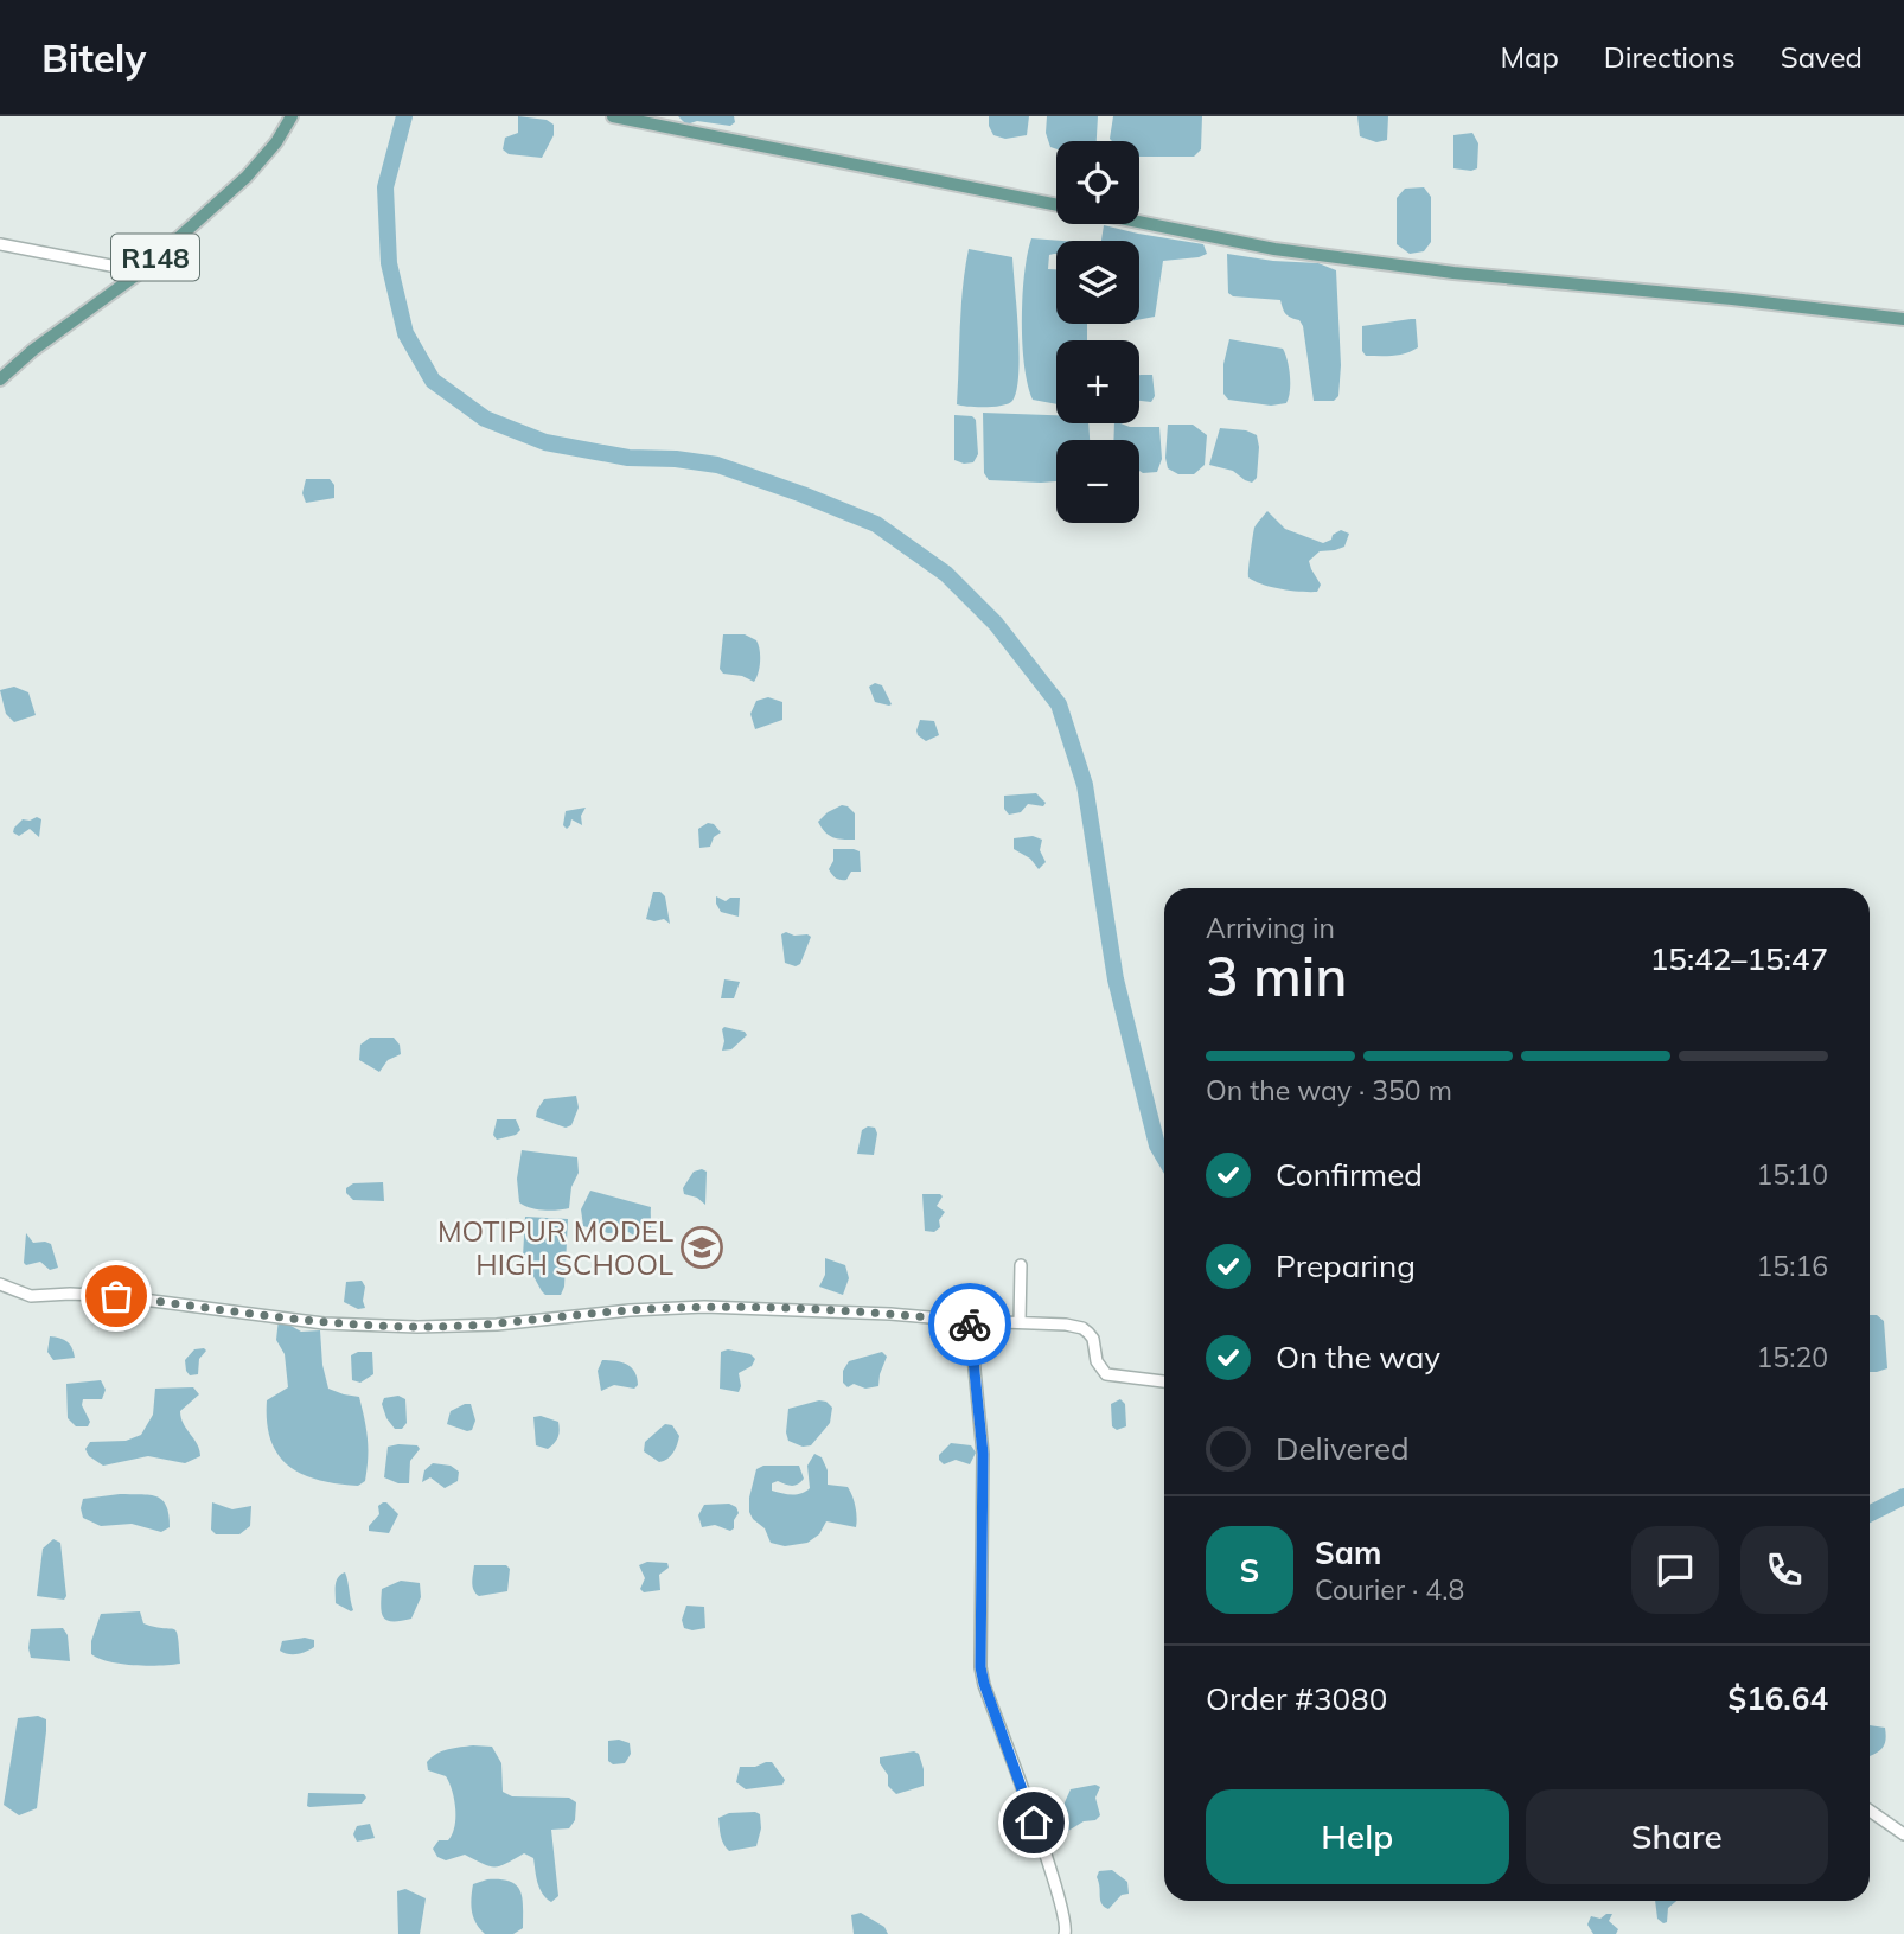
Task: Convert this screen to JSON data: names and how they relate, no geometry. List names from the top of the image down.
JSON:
{
  "streets": {
    "main road": ["R148"]
  },
  "places": {
    "school or university": ["MOTIPUR MODEL HIGH SCHOOL"]
  },
  "page": {
    "header": "Bitely",
    "nav": ["Map", "Directions", "Saved"],
    "map_buttons": ["+", "−"],
    "heading": ["3 min", "Arriving in", "15:42–15:47"],
    "panel": [
      "Sam",
      "Courier · 4.8",
      "Order #3080",
      "$16.64"
    ],
    "bar": "On the way · 350 m",
    "list": [
      ["Confirmed", "15:10"],
      ["Preparing", "15:16"],
      ["On the way", "15:20"],
      "Delivered"
    ],
    "round": "S",
    "buttons": ["Help", "Share"]
  }
}
